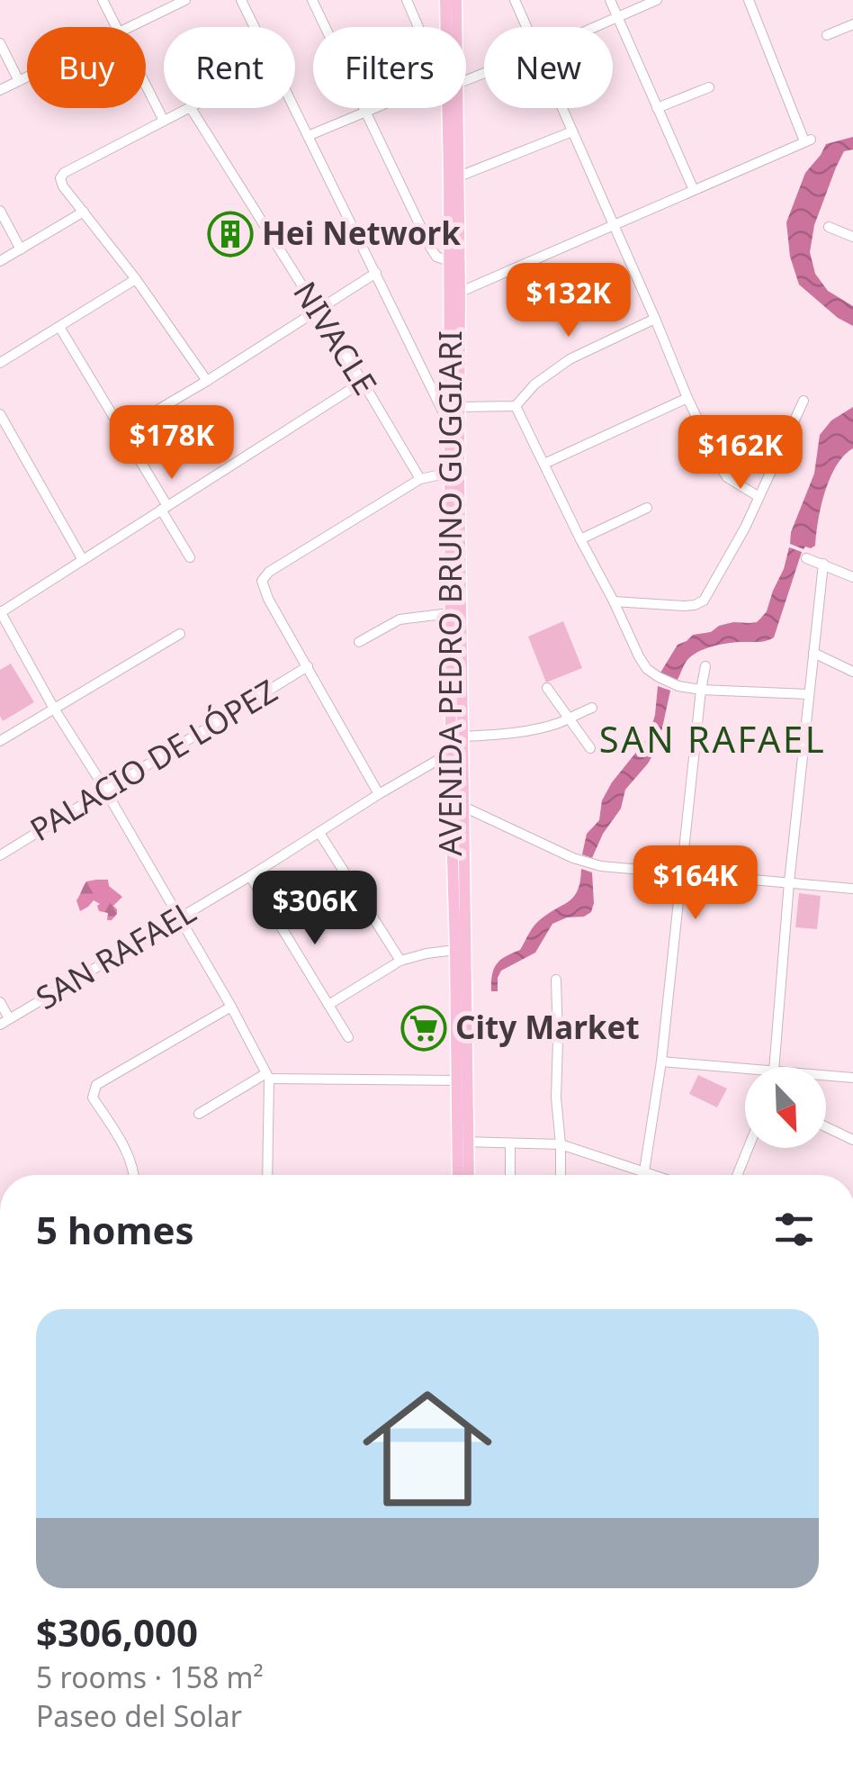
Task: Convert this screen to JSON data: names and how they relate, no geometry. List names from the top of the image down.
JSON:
{
  "streets": {
    "main road": ["AVENIDA PEDRO BRUNO GUGGIARI"],
    "street": ["NIVACLE", "PALACIO DE LÓPEZ", "SAN RAFAEL"]
  },
  "crossings": [
    ["AVENIDA PEDRO BRUNO GUGGIARI", "SAN RAFAEL"]
  ],
  "districts": ["SAN RAFAEL"],
  "places": {
    "building": ["Hei Network"],
    "supermarket": ["City Market"]
  },
  "north": "bottom right",
  "page": {
    "chip": [
      "Buy",
      "Rent",
      "Filters",
      "New"
    ],
    "price": [
      "$132K",
      "$178K",
      "$162K",
      "$164K",
      "$306K"
    ],
    "heading": "5 homes",
    "list": [
      {
        "name": "$306,000",
        "note": "5 rooms · 158 m² · Paseo del Solar"
      }
    ]
  }
}
